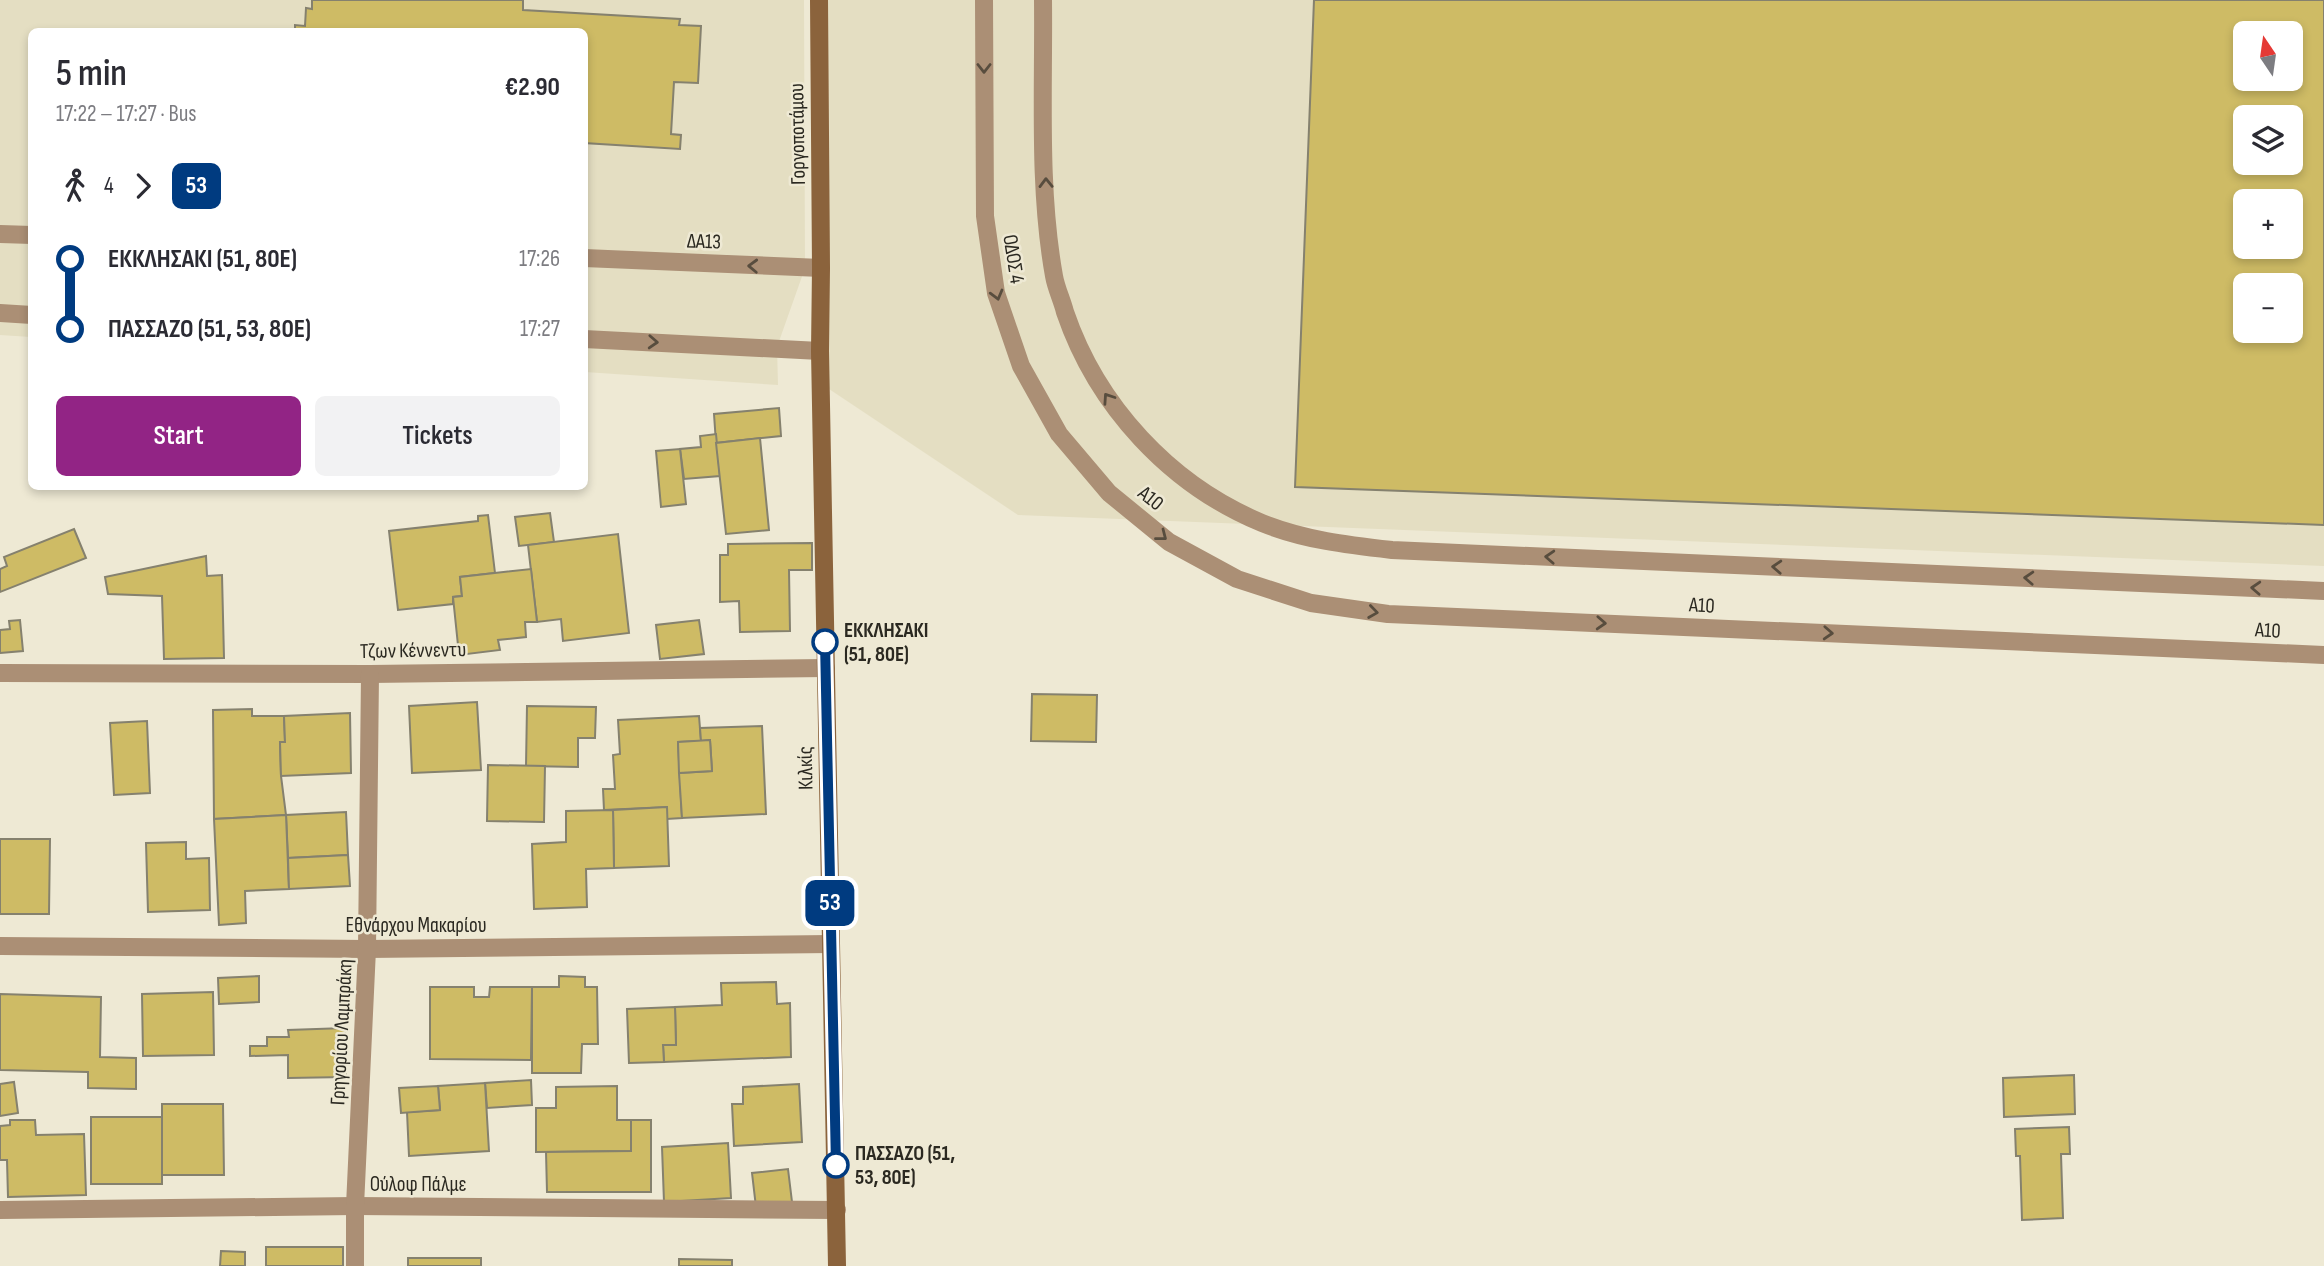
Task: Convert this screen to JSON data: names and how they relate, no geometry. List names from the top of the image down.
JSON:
{
  "streets": {
    "main road": ["Γοργοποτάμου", "Κιλκίς"],
    "street": [
      "ΔΑ13",
      "ΟΔΟΣ 4",
      "Α10",
      "Τζων Κέννεντυ",
      "Εθνάρχου Μακαρίου",
      "Γρηγορίου Λαμπράκη",
      "Ούλοφ Πάλμε"
    ]
  },
  "crossings": [
    ["Γοργοποτάμου", "ΔΑ13"],
    ["Γοργοποτάμου", "Κιλκίς"],
    ["ΔΑ13", "Κιλκίς"],
    ["ΟΔΟΣ 4", "Α10"],
    ["Τζων Κέννεντυ", "Κιλκίς"],
    ["Τζων Κέννεντυ", "Γρηγορίου Λαμπράκη"],
    ["Κιλκίς", "Εθνάρχου Μακαρίου"],
    ["Κιλκίς", "Ούλοφ Πάλμε"],
    ["Εθνάρχου Μακαρίου", "Γρηγορίου Λαμπράκη"],
    ["Γρηγορίου Λαμπράκη", "Ούλοφ Πάλμε"]
  ],
  "places": ["ΕΚΚΛΗΣΑΚΙ (51, 80Ε)", "ΠΑΣΣΑΖΟ (51, 53, 80Ε)"],
  "lines": ["bus line 53"],
  "north": "top",
  "page": {
    "on_map": "53",
    "map_buttons": ["+", "−"],
    "heading": ["5 min", "17:22 – 17:27 · Bus", "€2.90"],
    "legs": ["4", "53"],
    "list": [
      {
        "name": "ΕΚΚΛΗΣΑΚΙ (51, 80Ε)",
        "value": "17:26"
      },
      {
        "name": "ΠΑΣΣΑΖΟ (51, 53, 80Ε)",
        "value": "17:27"
      }
    ],
    "buttons": ["Start", "Tickets"]
  }
}
